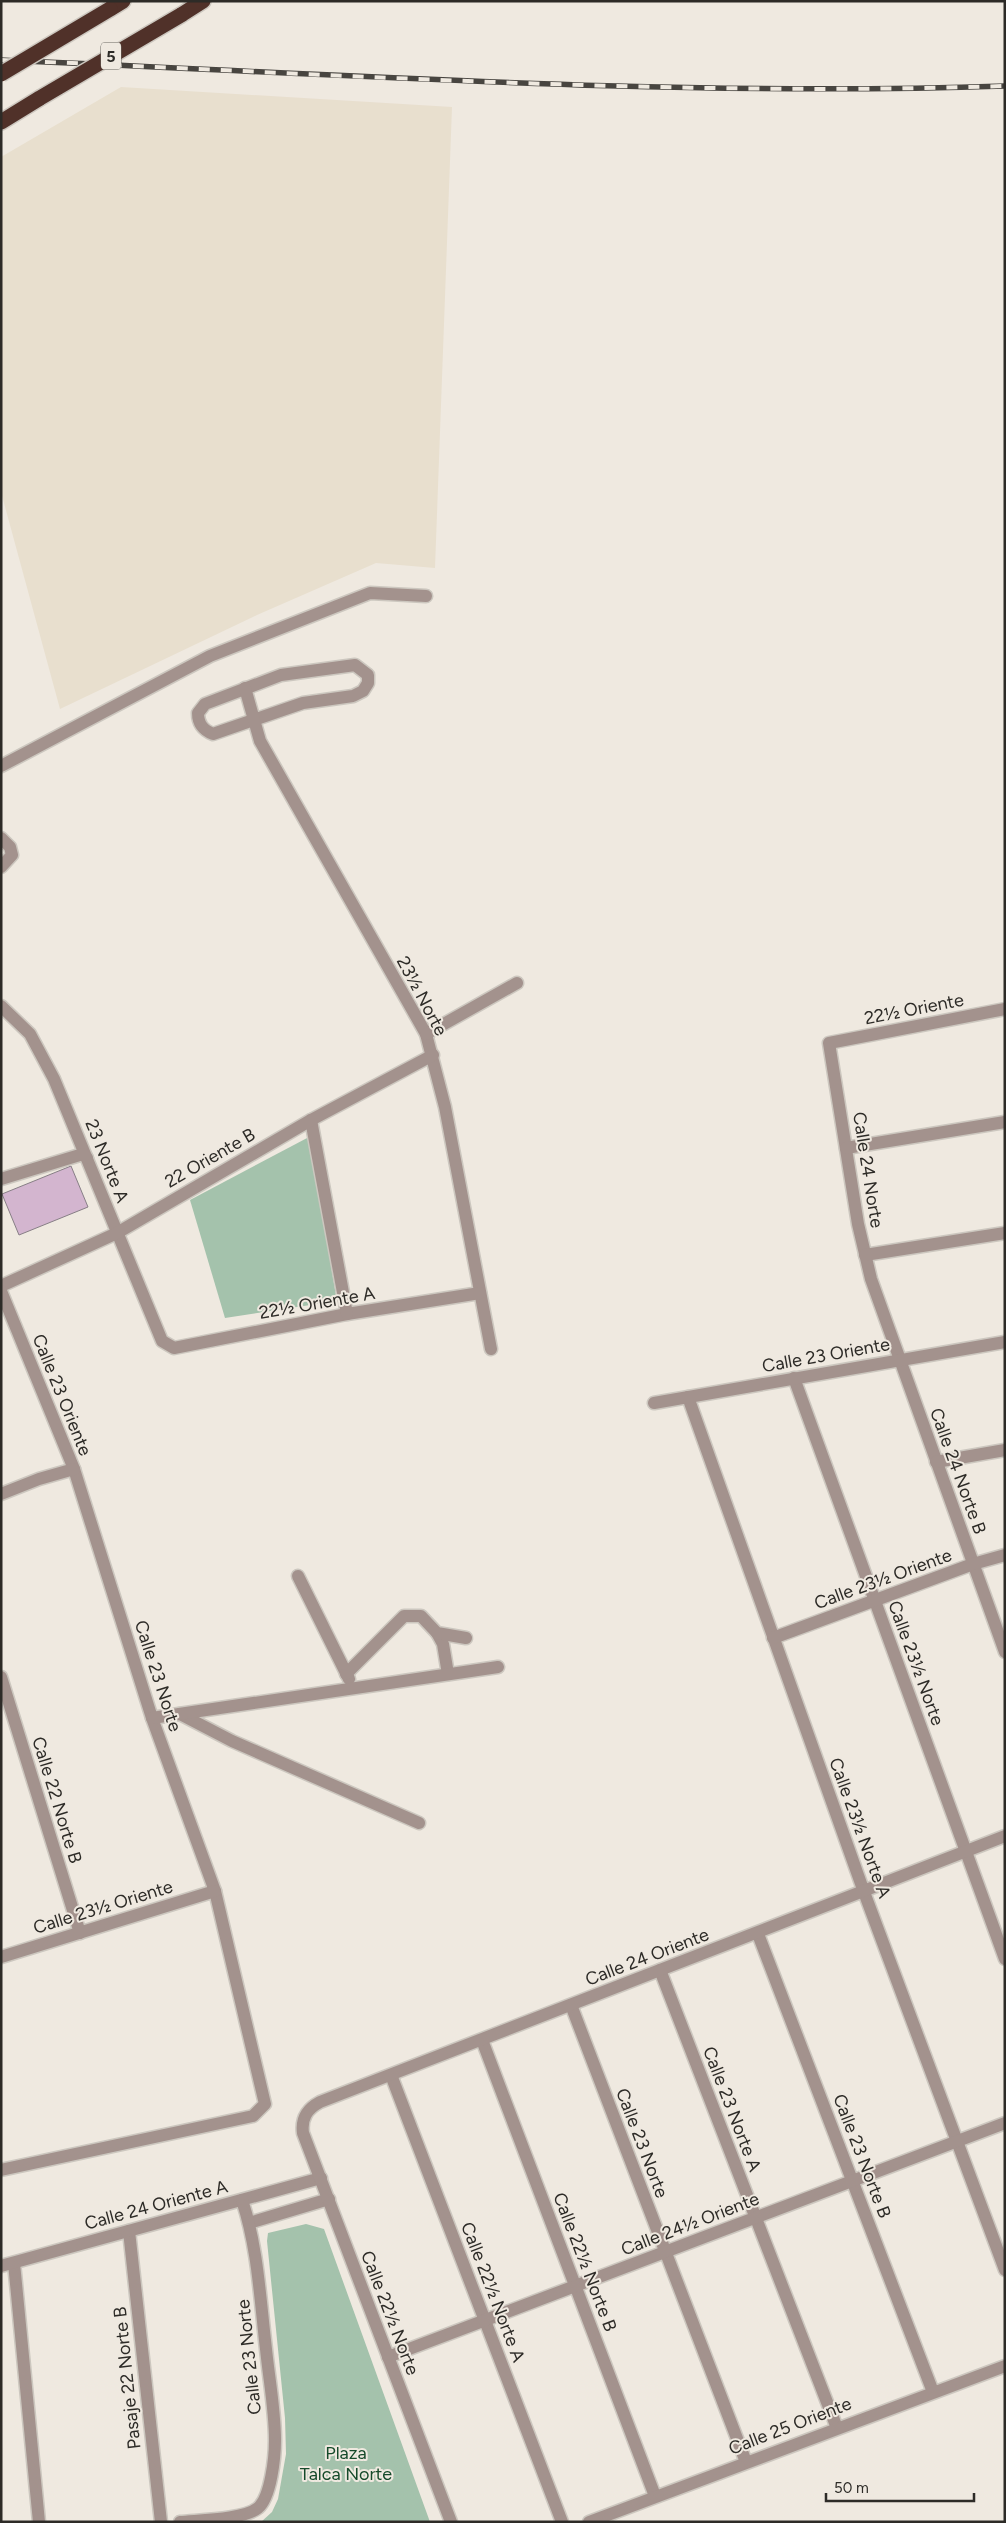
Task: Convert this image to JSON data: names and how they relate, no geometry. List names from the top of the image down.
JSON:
{
  "streets": {
    "highway": ["5"],
    "street": [
      "23½ Norte",
      "22½ Oriente",
      "22 Oriente B",
      "23 Norte A",
      "Calle 24 Norte",
      "22½ Oriente A",
      "Calle 23 Oriente",
      "Calle 24 Norte B",
      "Calle 23½ Oriente",
      "Calle 23½ Norte",
      "Calle 23 Norte",
      "Calle 22 Norte B",
      "Calle 23½ Norte A",
      "Calle 24 Oriente",
      "Calle 23 Norte A",
      "Calle 23 Norte B",
      "Calle 24 Oriente A",
      "Calle 24½ Oriente",
      "Calle 22½ Norte B",
      "Calle 22½ Norte A",
      "Calle 22½ Norte",
      "Pasaje 22 Norte B",
      "Calle 25 Oriente"
    ]
  },
  "crossings": [
    ["23½ Norte", "22 Oriente B"],
    ["23½ Norte", "22½ Oriente A"],
    ["22½ Oriente", "Calle 24 Norte"],
    ["22 Oriente B", "23 Norte A"],
    ["23 Norte A", "22½ Oriente A"],
    ["Calle 24 Norte", "Calle 24 Norte B"],
    ["Calle 23 Oriente", "Calle 24 Norte B"],
    ["Calle 23 Oriente", "Calle 23½ Norte"],
    ["Calle 23 Oriente", "Calle 23 Norte"],
    ["Calle 23 Oriente", "Calle 23½ Norte A"],
    ["Calle 24 Norte B", "Calle 23½ Oriente"],
    ["Calle 23½ Oriente", "Calle 23½ Norte"],
    ["Calle 23½ Oriente", "Calle 23 Norte"],
    ["Calle 23½ Oriente", "Calle 22 Norte B"],
    ["Calle 23½ Oriente", "Calle 23½ Norte A"],
    ["Calle 23½ Norte", "Calle 24 Oriente"],
    ["Calle 23 Norte", "Calle 24 Oriente"],
    ["Calle 23 Norte", "Calle 24 Oriente A"],
    ["Calle 23 Norte", "Calle 24½ Oriente"],
    ["Calle 23 Norte", "Calle 25 Oriente"],
    ["Calle 23½ Norte A", "Calle 24 Oriente"],
    ["Calle 23½ Norte A", "Calle 24½ Oriente"],
    ["Calle 24 Oriente", "Calle 23 Norte A"],
    ["Calle 24 Oriente", "Calle 23 Norte B"],
    ["Calle 24 Oriente", "Calle 22½ Norte B"],
    ["Calle 24 Oriente", "Calle 22½ Norte A"],
    ["Calle 24 Oriente", "Calle 22½ Norte"],
    ["Calle 23 Norte A", "Calle 24½ Oriente"],
    ["Calle 23 Norte A", "Calle 25 Oriente"],
    ["Calle 23 Norte B", "Calle 24½ Oriente"],
    ["Calle 23 Norte B", "Calle 25 Oriente"],
    ["Calle 24 Oriente A", "Calle 22½ Norte"],
    ["Calle 24 Oriente A", "Pasaje 22 Norte B"],
    ["Calle 24½ Oriente", "Calle 22½ Norte B"],
    ["Calle 24½ Oriente", "Calle 22½ Norte A"],
    ["Calle 24½ Oriente", "Calle 22½ Norte"],
    ["Calle 22½ Norte B", "Calle 25 Oriente"]
  ],
  "parks": ["Plaza Talca Norte"],
  "scale_bar": "50 m"
}
